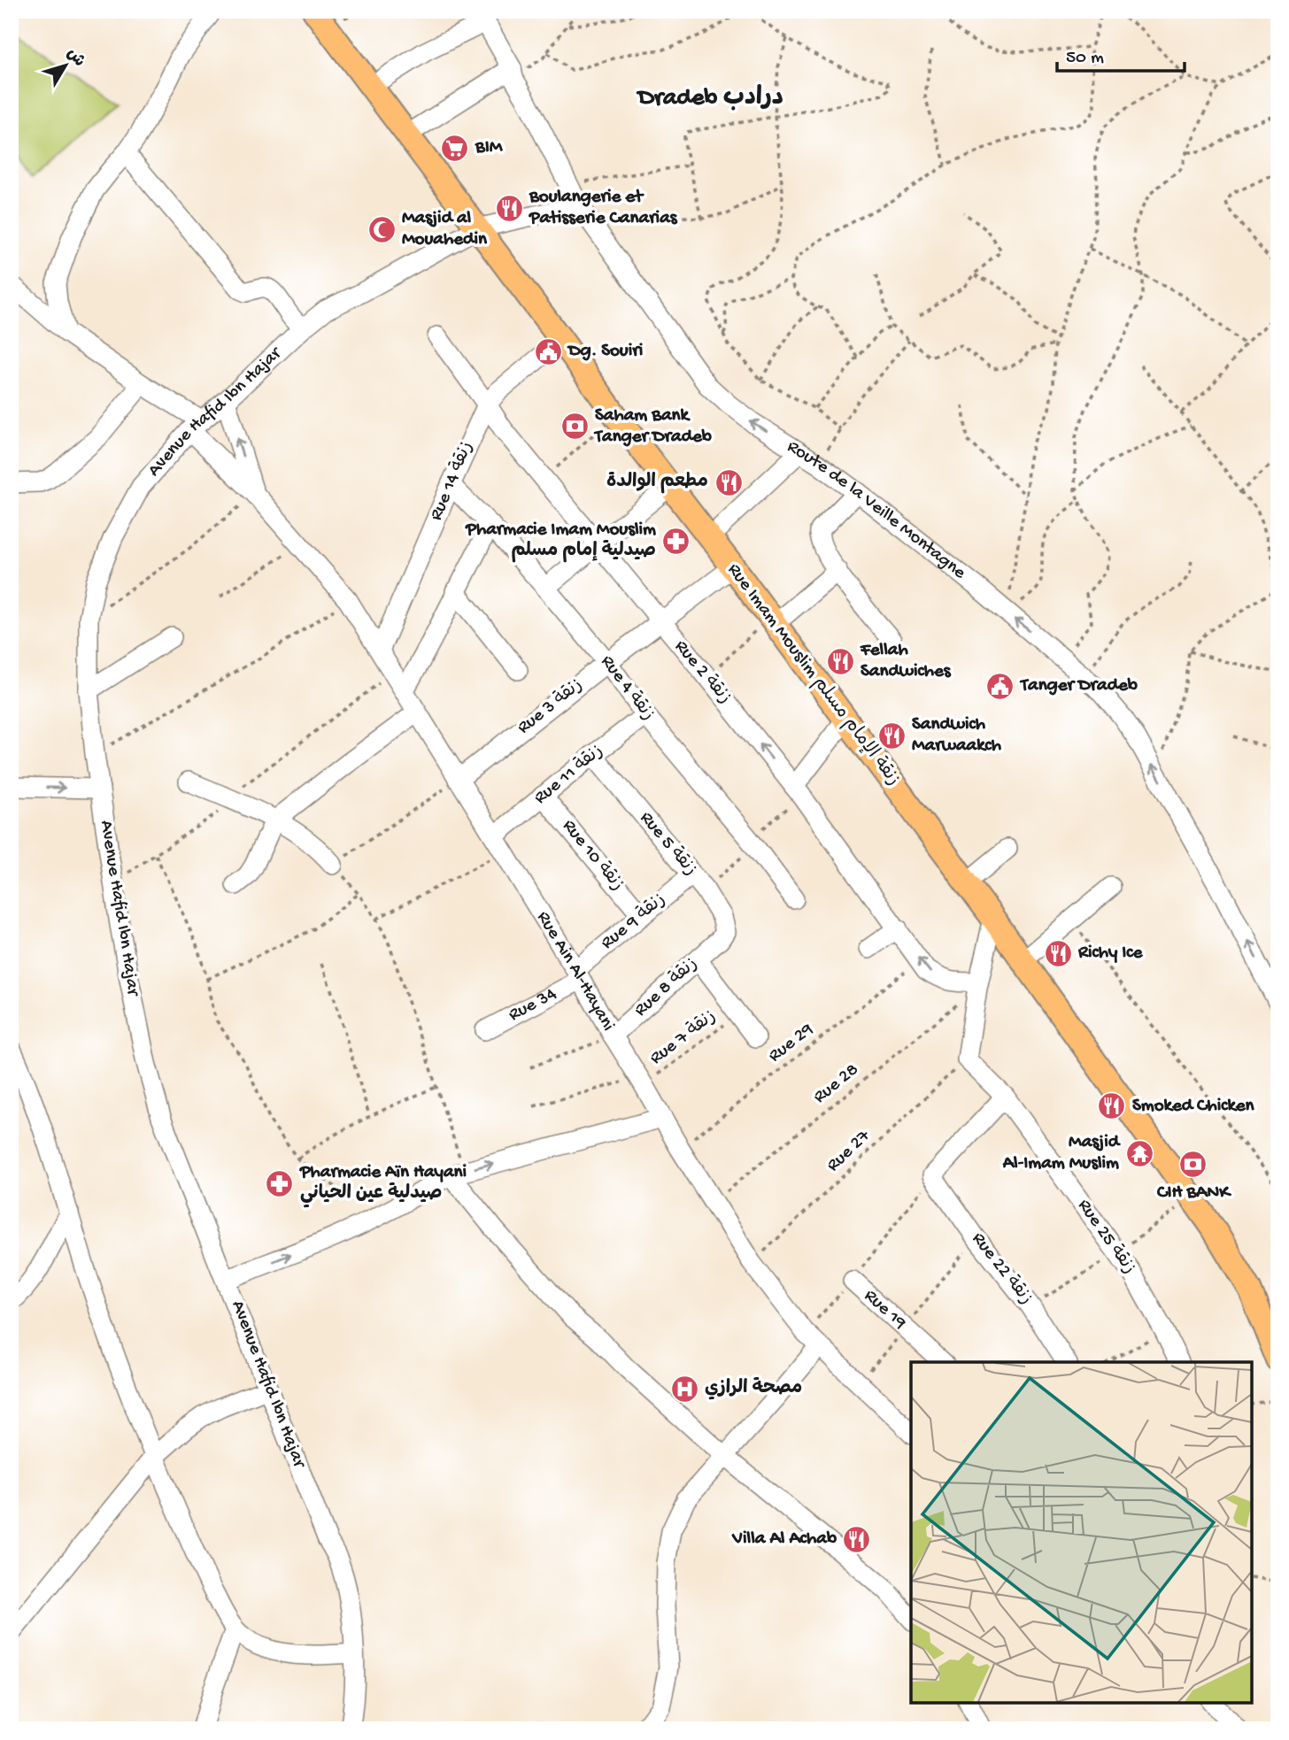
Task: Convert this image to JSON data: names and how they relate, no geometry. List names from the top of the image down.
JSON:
{
  "streets": {
    "main road": ["Rue Imam Mouslim زنقة الإمام مسلم"],
    "street": [
      "Avenue Hafid Ibn Hajar",
      "Rue 14 زنقة",
      "Route de la Veille Montagne",
      "Rue 2 زنقة",
      "Rue 4 زنقة",
      "Rue 3 زنقة",
      "Rue 11 زنقة",
      "Rue 5 زنقة",
      "Rue 10 زنقة",
      "Rue 9 زنقة",
      "Rue Ain Al-Hayani",
      "Rue 8 زنقة",
      "Rue 34",
      "Rue 25 زنقة",
      "Rue 22 زنقة",
      "Rue 19"
    ],
    "path": [
      "Rue 7 زنقة",
      "Rue 29",
      "Rue 28",
      "Rue 27"
    ]
  },
  "crossings": [
    ["Avenue Hafid Ibn Hajar", "Route de la Veille Montagne"],
    ["Avenue Hafid Ibn Hajar", "Rue Imam Mouslim زنقة الإمام مسلم"],
    ["Avenue Hafid Ibn Hajar", "Rue Ain Al-Hayani"],
    ["Rue 14 زنقة", "Rue 2 زنقة"],
    ["Rue 14 زنقة", "Rue Imam Mouslim زنقة الإمام مسلم"],
    ["Rue 14 زنقة", "Rue 4 زنقة"],
    ["Rue 14 زنقة", "Rue Ain Al-Hayani"],
    ["Rue 2 زنقة", "Rue 3 زنقة"],
    ["Rue 2 زنقة", "Rue 29"],
    ["Rue 2 زنقة", "Rue 28"],
    ["Rue Imam Mouslim زنقة الإمام مسلم", "Rue 3 زنقة"],
    ["Rue 4 زنقة", "Rue 3 زنقة"],
    ["Rue 4 زنقة", "Rue 11 زنقة"],
    ["Rue 3 زنقة", "Rue Ain Al-Hayani"],
    ["Rue 11 زنقة", "Rue 5 زنقة"],
    ["Rue 11 زنقة", "Rue 10 زنقة"],
    ["Rue 11 زنقة", "Rue Ain Al-Hayani"],
    ["Rue 5 زنقة", "Rue 9 زنقة"],
    ["Rue 5 زنقة", "Rue 8 زنقة"],
    ["Rue 10 زنقة", "Rue 9 زنقة"],
    ["Rue 9 زنقة", "Rue Ain Al-Hayani"],
    ["Rue 9 زنقة", "Rue 34"],
    ["Rue Ain Al-Hayani", "Rue 8 زنقة"],
    ["Rue Ain Al-Hayani", "Rue 34"],
    ["Rue Ain Al-Hayani", "Rue 7 زنقة"],
    ["Rue Ain Al-Hayani", "Rue 29"],
    ["Rue Ain Al-Hayani", "Rue 28"],
    ["Rue Ain Al-Hayani", "Rue 27"],
    ["Rue 27", "Rue 25 زنقة"]
  ],
  "one_way": ["Route de la Veille Montagne"],
  "districts": ["Dradeb درادب"],
  "places": {
    "supermarket": ["BIM"],
    "restaurant": [
      "Boulangerie et Patisserie Canarias",
      "مطعم الوالدة",
      "Fellah Sandwiches",
      "Sandwich Marwaakch",
      "Richy Ice",
      "Smoked Chicken",
      "Villa Al Achab"
    ],
    "mosque": ["Masjid al Mouahedin"],
    "public building": ["Dg. Souiri", "Tanger Dradeb"],
    "bank": ["Saham Bank Tanger Dradeb", "CIH BANK"],
    "pharmacy": ["Pharmacie Imam Mouslim صيدلية إمام مسلم", "Pharmacie Aïn Hayani صيدلية عين الحياني"],
    "temple": ["Masjid Al-Imam Muslim"],
    "hospital": ["مصحة الرازي"]
  },
  "scale_bar": "50 m",
  "north": "top right"
}
